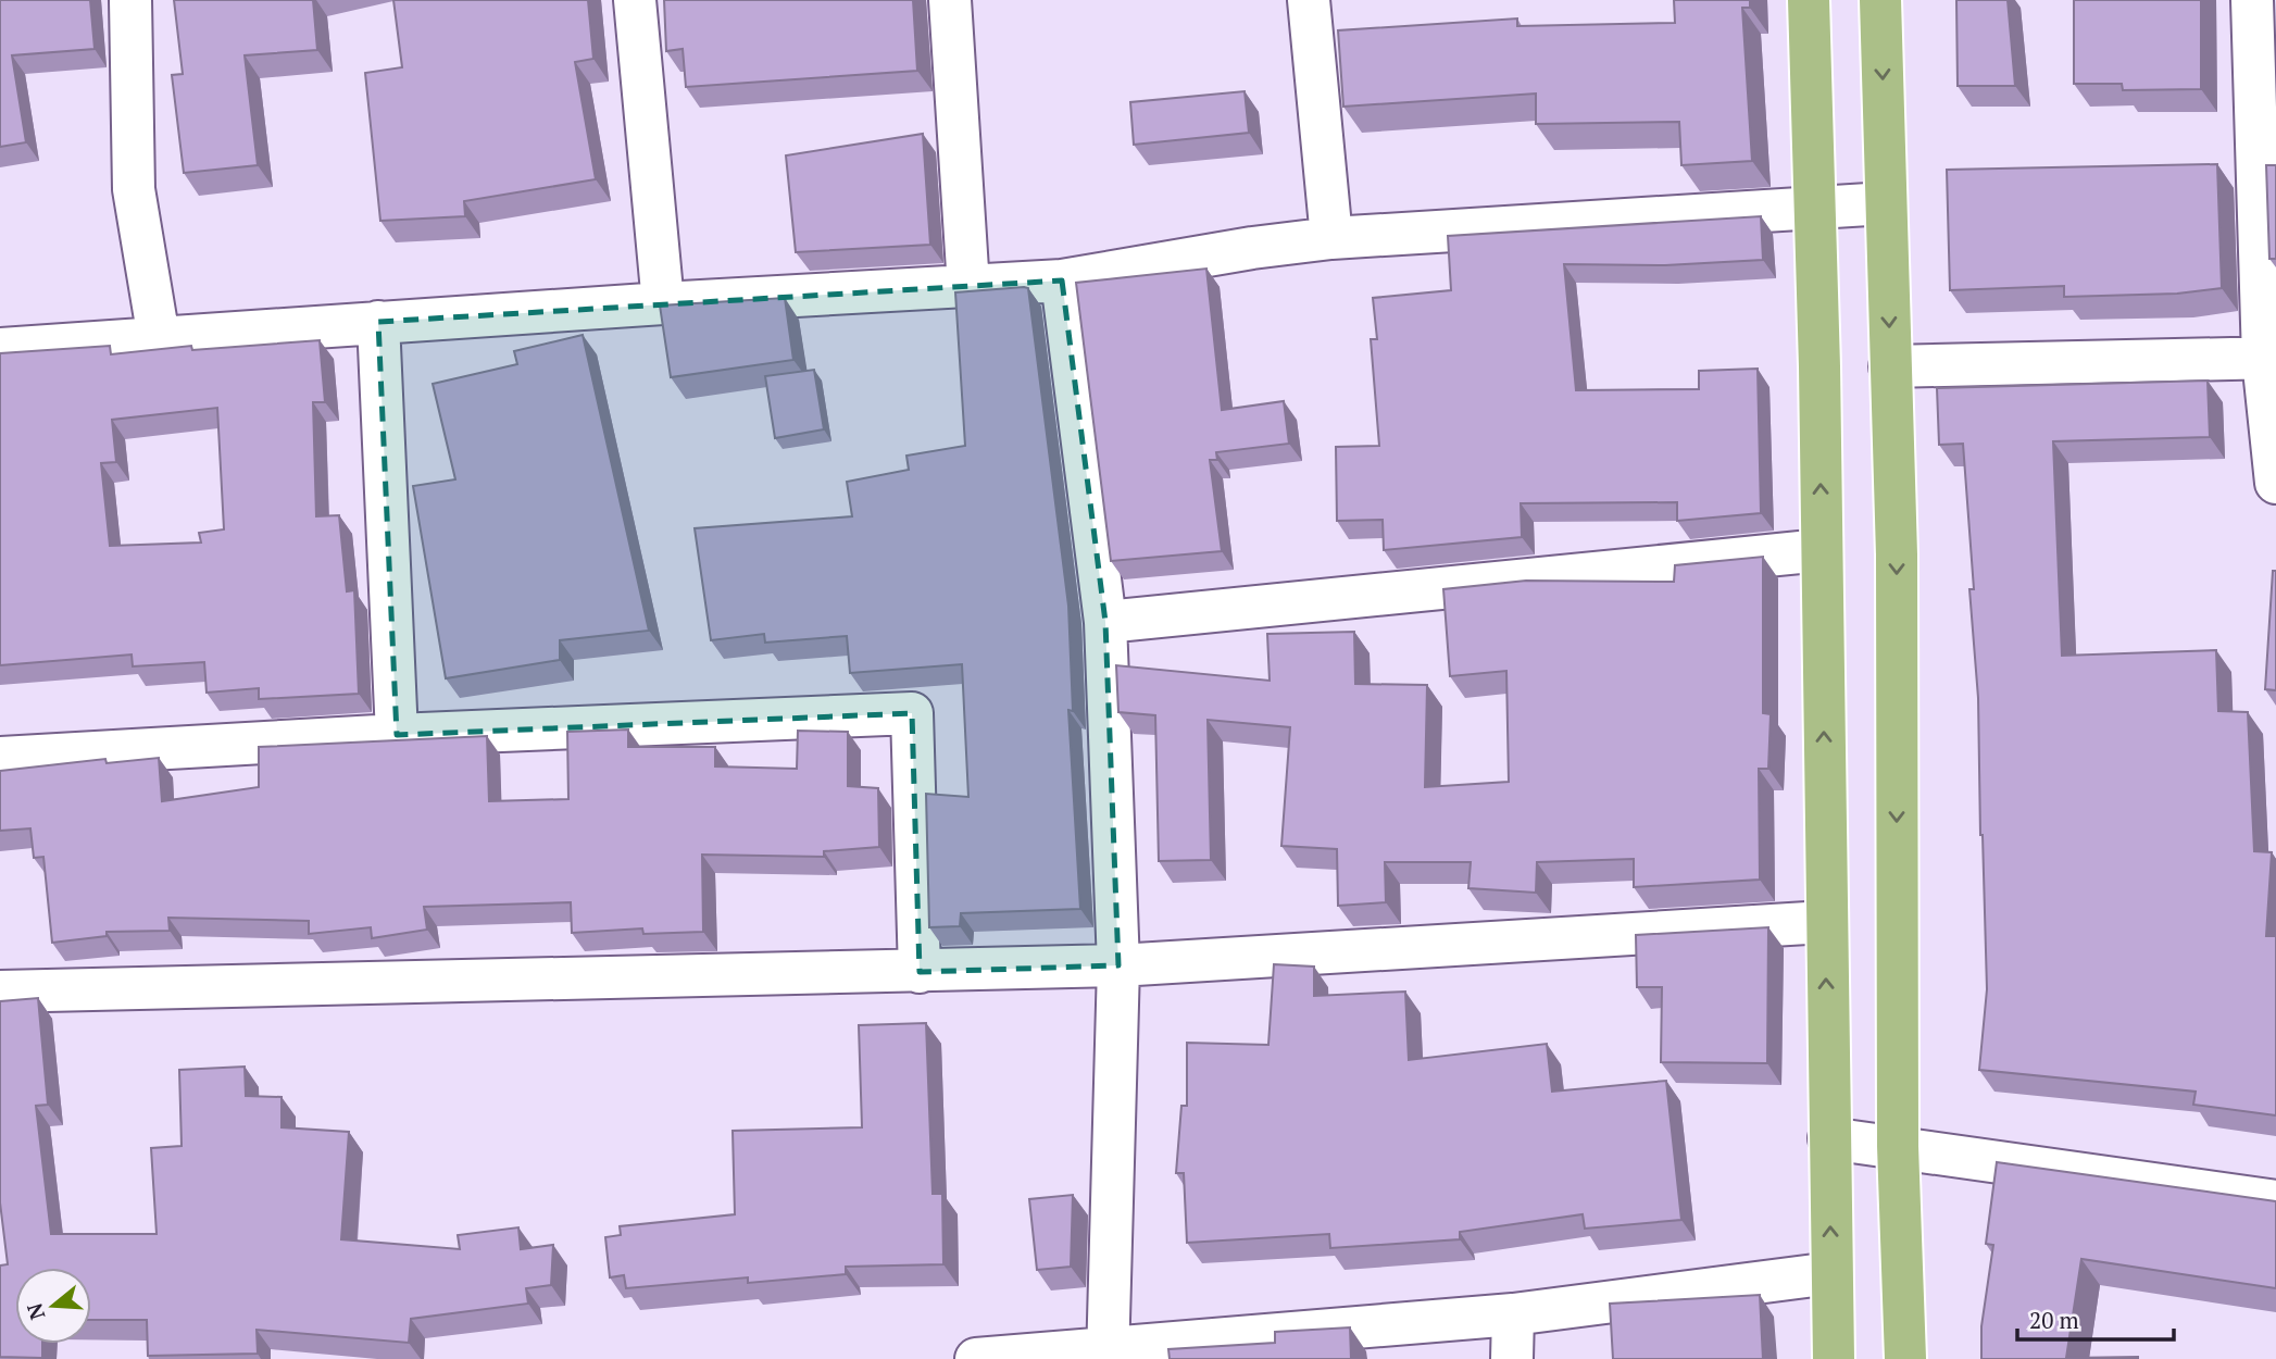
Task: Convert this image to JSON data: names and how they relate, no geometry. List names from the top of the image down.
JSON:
{
  "scale_bar": "20 m",
  "north": "left"
}
